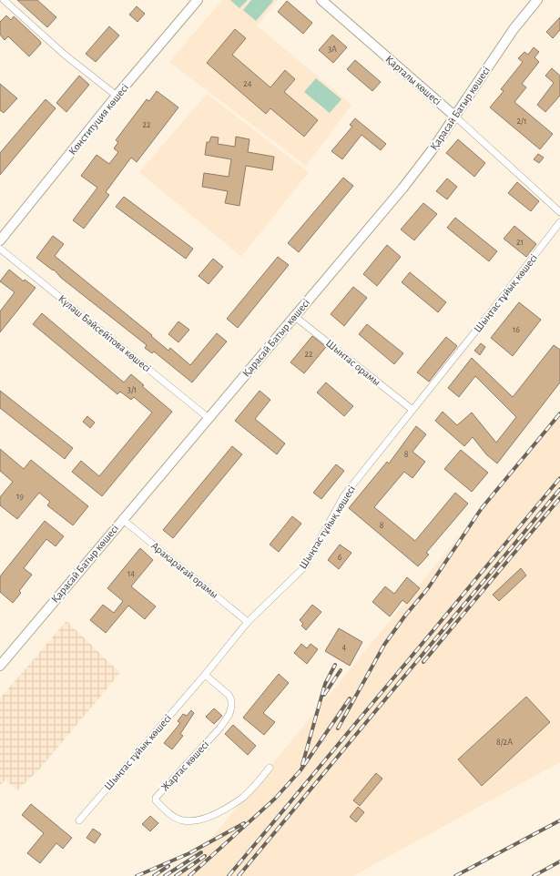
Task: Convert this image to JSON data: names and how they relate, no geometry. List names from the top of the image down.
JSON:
{
  "streets": {
    "street": [
      "Қарталы көшесі",
      "Қарасай Батыр көшесі",
      "Конституция көшесі",
      "Шыңтас тұйық көшесі",
      "Күләш Бәйсейітова көшесі",
      "Шынтас орамы",
      "Арақарағай орамы",
      "Жартас көшесі"
    ]
  },
  "crossings": [
    ["Қарталы көшесі", "Қарасай Батыр көшесі"],
    ["Қарасай Батыр көшесі", "Күләш Бәйсейітова көшесі"],
    ["Қарасай Батыр көшесі", "Шынтас орамы"],
    ["Қарасай Батыр көшесі", "Арақарағай орамы"],
    ["Шыңтас тұйық көшесі", "Шынтас орамы"],
    ["Шыңтас тұйық көшесі", "Арақарағай орамы"],
    ["Шыңтас тұйық көшесі", "Жартас көшесі"]
  ],
  "house_numbers": [
    "3А",
    "24",
    "2/1",
    "22",
    "21",
    "16",
    "22",
    "3/1",
    "8",
    "19",
    "8",
    "6",
    "14",
    "4",
    "8/2А"
  ]
}
